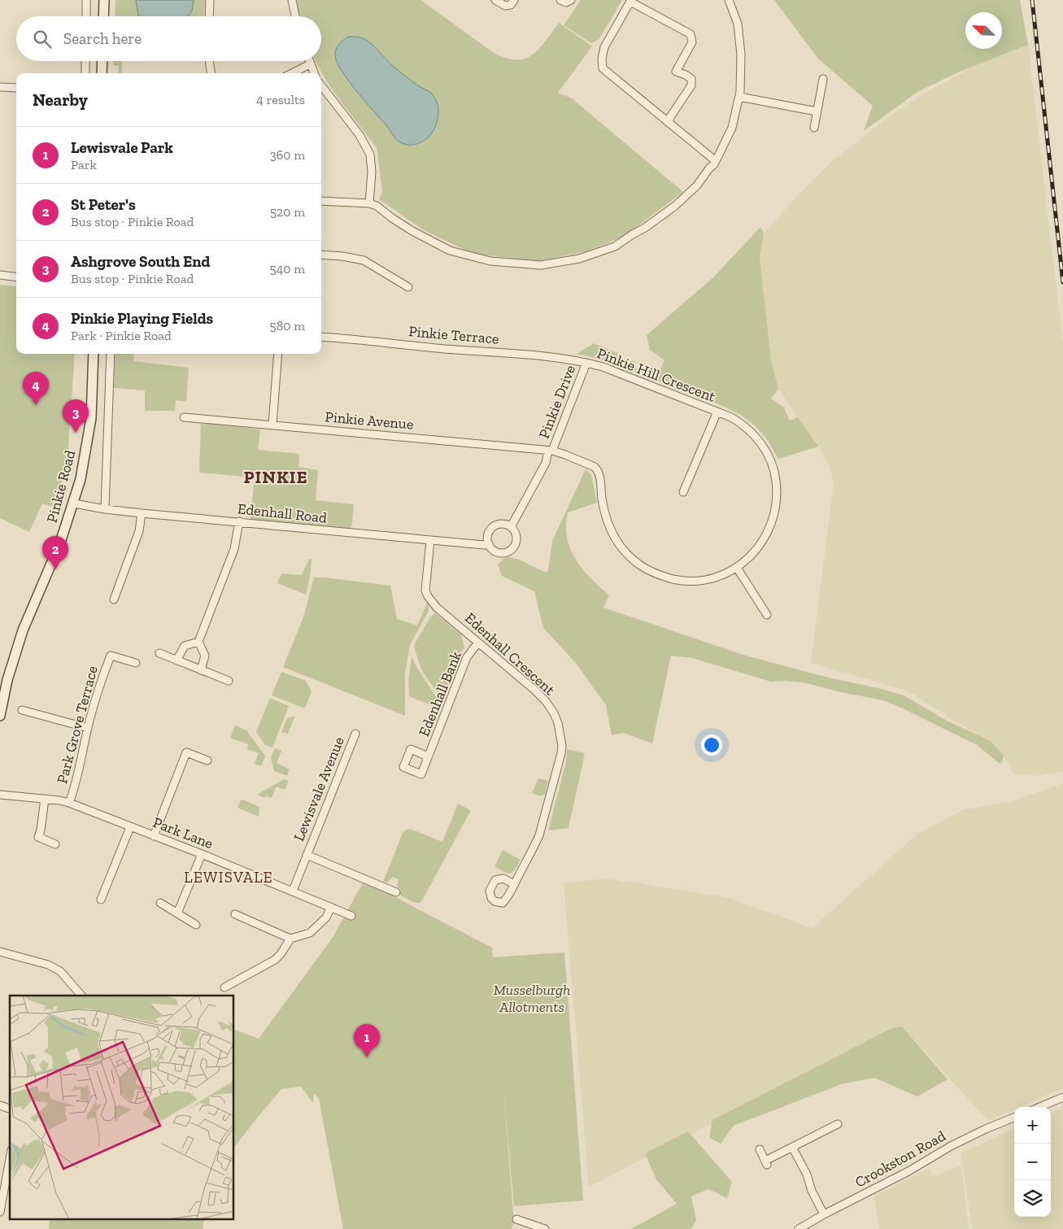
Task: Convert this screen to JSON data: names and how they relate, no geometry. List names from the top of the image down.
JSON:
{
  "streets": {
    "main road": ["Pinkie Road"],
    "street": [
      "Pinkie Terrace",
      "Pinkie Hill Crescent",
      "Pinkie Drive",
      "Pinkie Avenue",
      "Edenhall Road",
      "Edenhall Crescent",
      "Edenhall Bank",
      "Park Grove Terrace",
      "Lewisvale Avenue",
      "Park Lane",
      "Crookston Road"
    ]
  },
  "crossings": [
    ["Pinkie Terrace", "Pinkie Hill Crescent"],
    ["Pinkie Terrace", "Pinkie Drive"],
    ["Pinkie Hill Crescent", "Pinkie Drive"],
    ["Pinkie Hill Crescent", "Pinkie Avenue"],
    ["Pinkie Drive", "Pinkie Avenue"],
    ["Pinkie Drive", "Edenhall Road"],
    ["Pinkie Road", "Edenhall Road"],
    ["Edenhall Road", "Edenhall Crescent"],
    ["Edenhall Crescent", "Edenhall Bank"],
    ["Park Grove Terrace", "Park Lane"],
    ["Lewisvale Avenue", "Park Lane"]
  ],
  "districts": ["PINKIE", "LEWISVALE"],
  "parks": ["Musselburgh Allotments"],
  "north": "top left",
  "page": {
    "search": "Search here",
    "heading": ["Nearby", "4 results"],
    "list": [
      {
        "mark": "1",
        "name": "Lewisvale Park",
        "note": "Park",
        "value": "360 m"
      },
      {
        "mark": "2",
        "name": "St Peter's",
        "note": "Bus stop · Pinkie Road",
        "value": "520 m"
      },
      {
        "mark": "3",
        "name": "Ashgrove South End",
        "note": "Bus stop · Pinkie Road",
        "value": "540 m"
      },
      {
        "mark": "4",
        "name": "Pinkie Playing Fields",
        "note": "Park · Pinkie Road",
        "value": "580 m"
      }
    ],
    "pins": [
      "4",
      "3",
      "2",
      "1"
    ],
    "map_buttons": ["+", "−"]
  }
}
